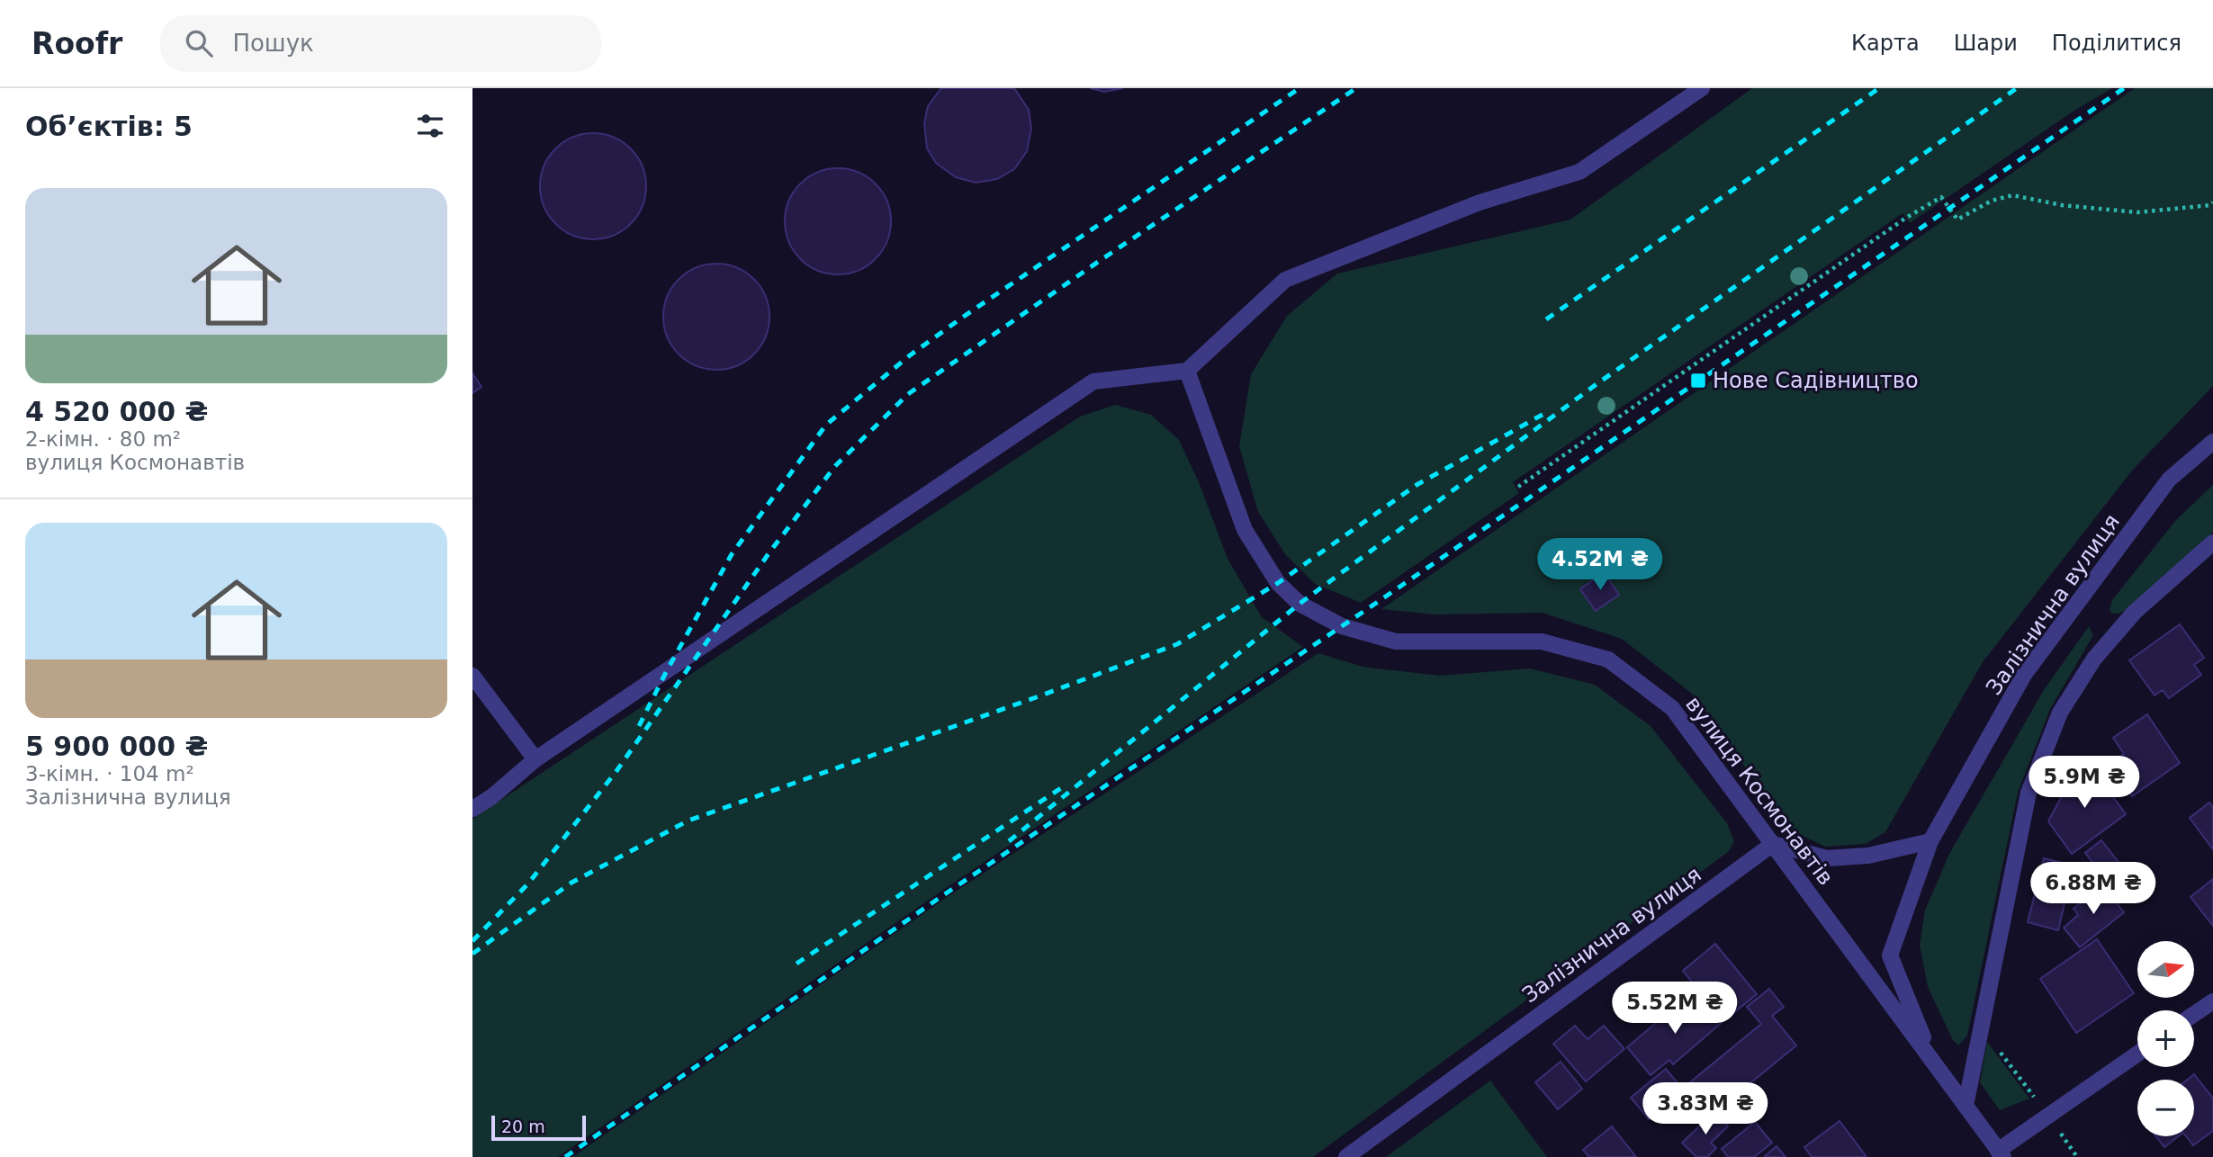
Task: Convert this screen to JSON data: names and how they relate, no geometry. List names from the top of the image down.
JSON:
{
  "streets": {
    "street": ["Залізнична вулиця", "вулиця Космонавтів"]
  },
  "crossings": [
    ["Залізнична вулиця", "вулиця Космонавтів"]
  ],
  "places": {
    "transit": ["Нове Садівництво"]
  },
  "scale_bar": "20 m",
  "north": "right",
  "page": {
    "header": "Roofr",
    "search": "Пошук",
    "nav": ["Карта", "Шари", "Поділитися"],
    "heading": "Об’єктів: 5",
    "list": [
      {
        "name": "4 520 000 ₴",
        "note": "2-кімн. · 80 m² · вулиця Космонавтів"
      },
      {
        "name": "5 900 000 ₴",
        "note": "3-кімн. · 104 m² · Залізнична вулиця"
      }
    ],
    "price": [
      "4.52M ₴",
      "5.9M ₴",
      "6.88M ₴",
      "5.52M ₴",
      "3.83M ₴"
    ],
    "map_buttons": ["+", "−"],
    "scale": "20 m"
  }
}
